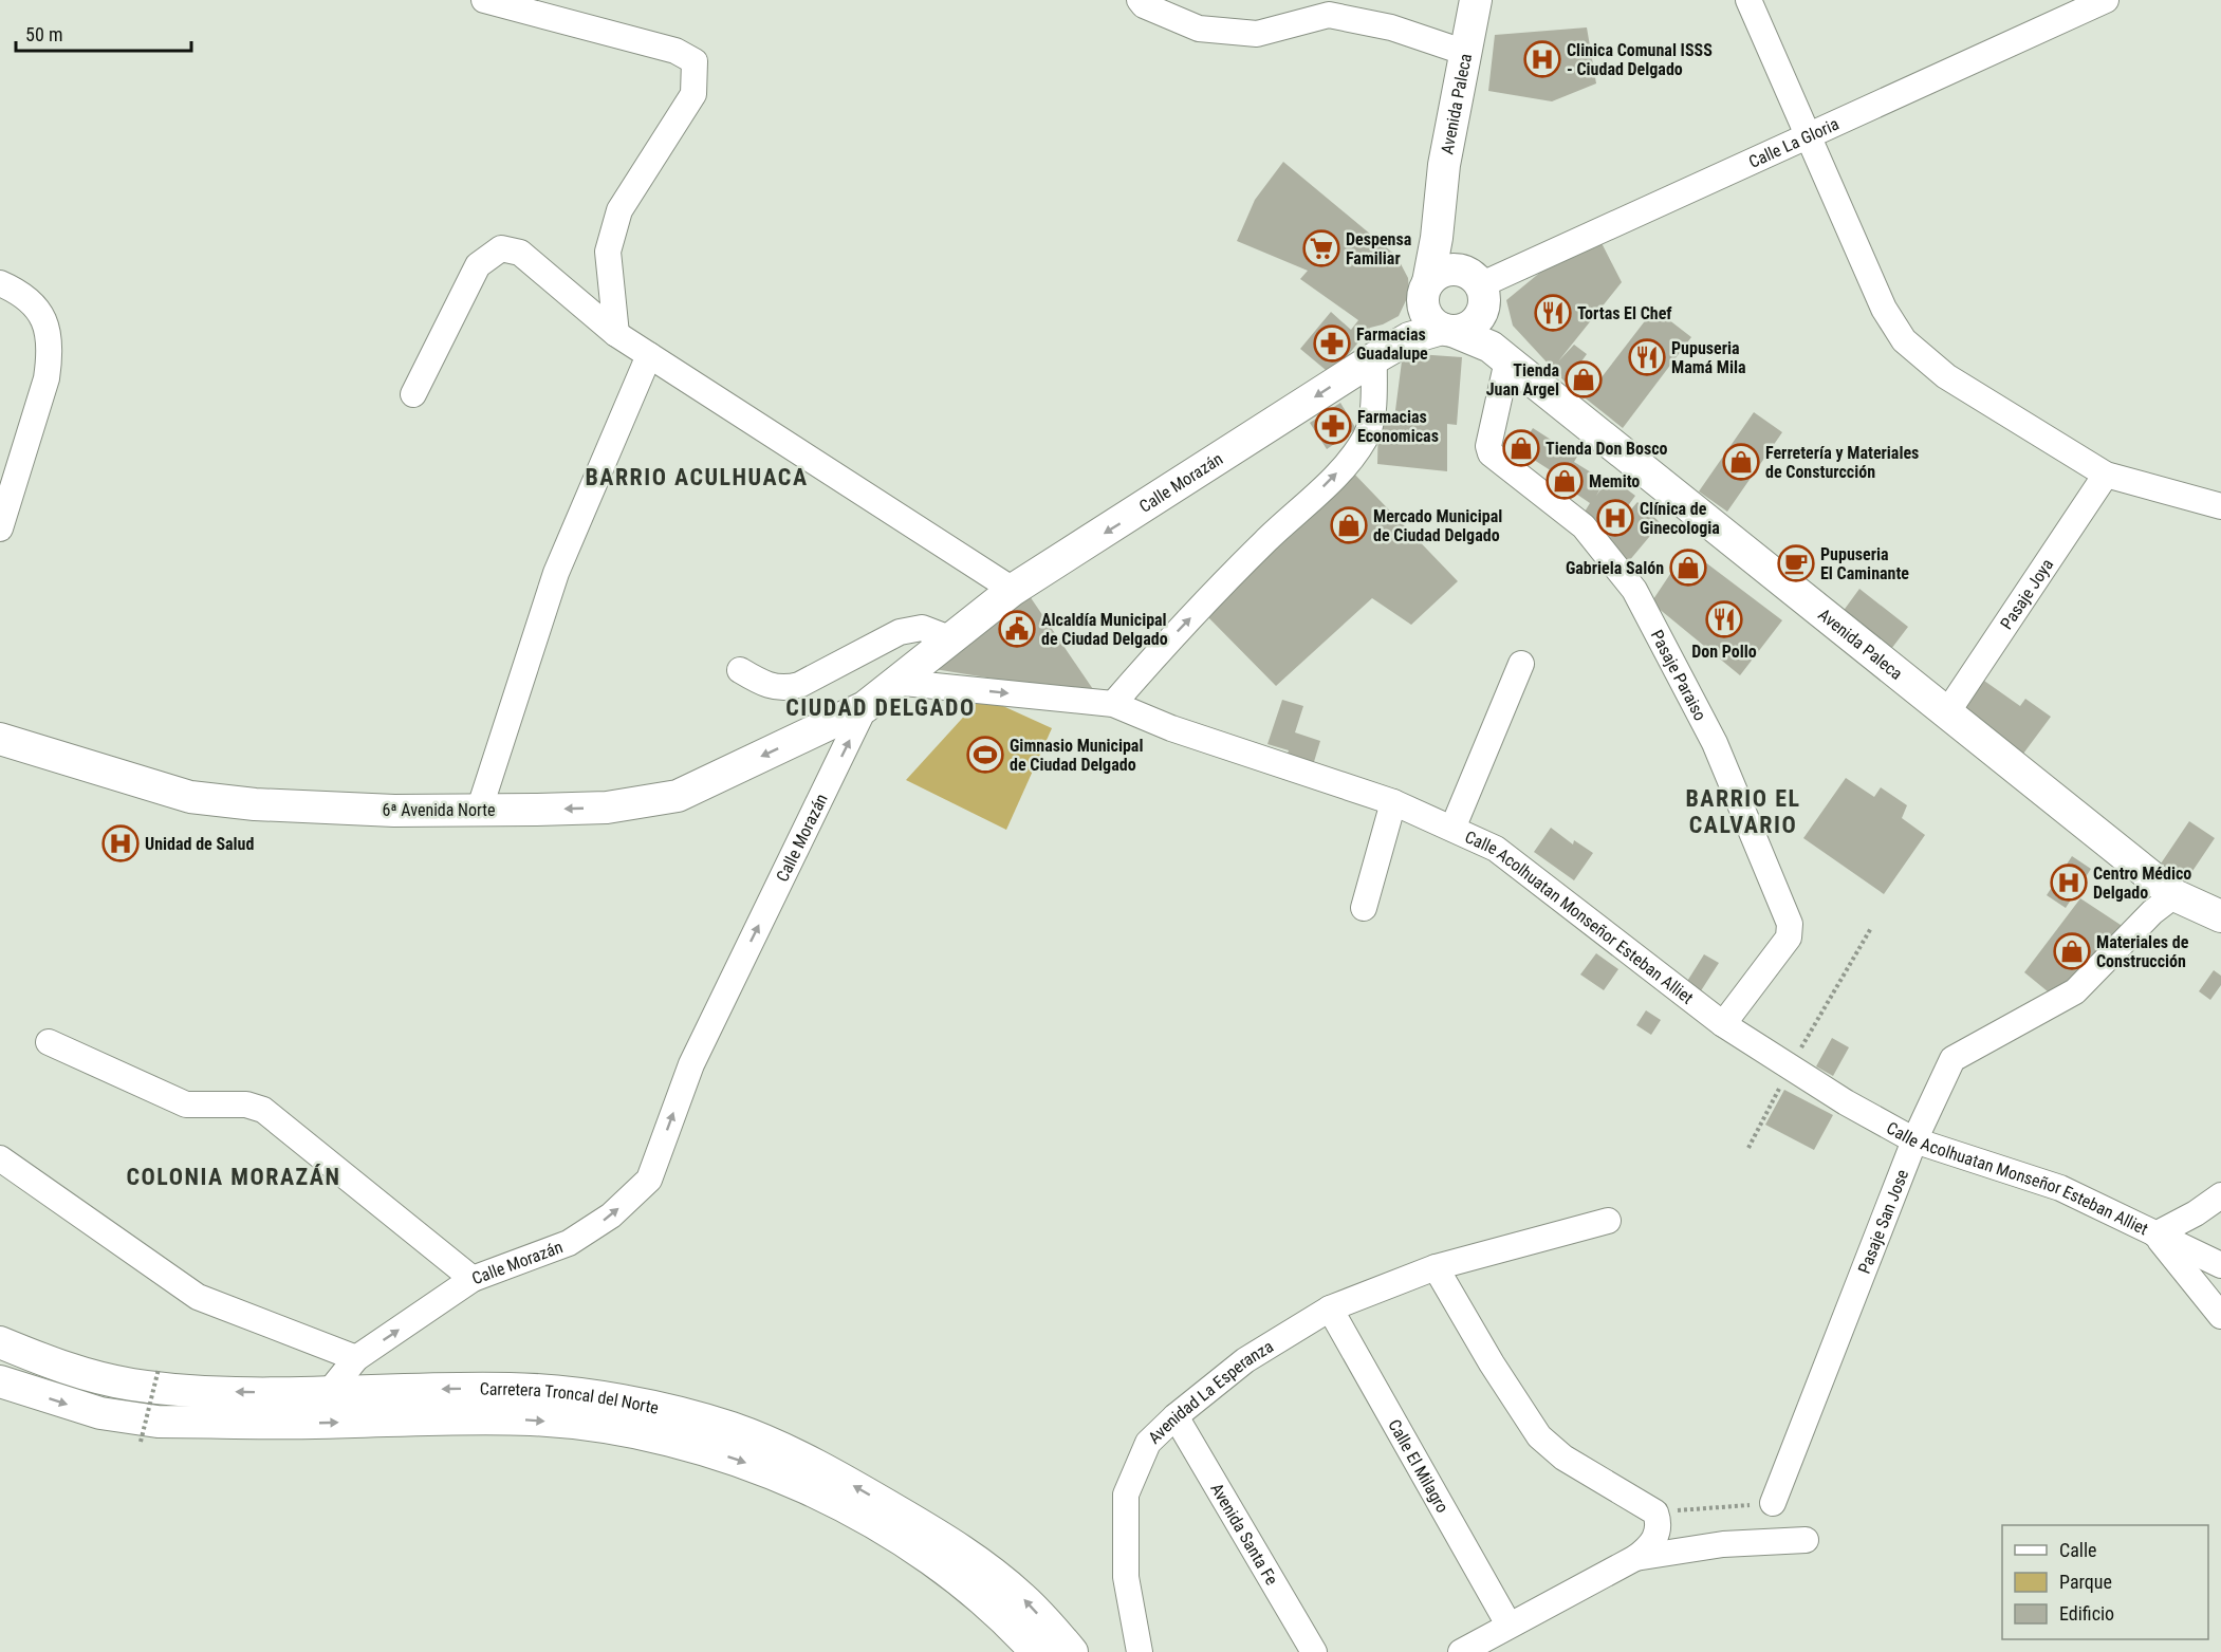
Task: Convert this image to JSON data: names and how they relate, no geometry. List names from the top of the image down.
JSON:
{
  "streets": {
    "main road": [
      "Avenida Paleca",
      "Calle Morazán",
      "6ª Avenida Norte",
      "Carretera Troncal del Norte"
    ],
    "street": [
      "Calle La Gloria",
      "Pasaje Joya",
      "Pasaje Paraiso",
      "Calle Acolhuatan Monseñor Esteban Alliet",
      "Pasaje San Jose",
      "Avenidad La Esperanza",
      "Calle El Milagro",
      "Avenida Santa Fe"
    ]
  },
  "crossings": [
    ["Avenida Paleca", "Calle La Gloria"],
    ["Avenida Paleca", "Calle Morazán"],
    ["Avenida Paleca", "Pasaje Joya"],
    ["Avenida Paleca", "Pasaje Paraiso"],
    ["Avenida Paleca", "Pasaje San Jose"],
    ["Calle La Gloria", "Calle Morazán"],
    ["Calle Morazán", "6ª Avenida Norte"],
    ["Calle Morazán", "Calle Acolhuatan Monseñor Esteban Alliet"],
    ["Calle Morazán", "Carretera Troncal del Norte"],
    ["Pasaje Paraiso", "Calle Acolhuatan Monseñor Esteban Alliet"],
    ["Calle Acolhuatan Monseñor Esteban Alliet", "Pasaje San Jose"],
    ["Avenidad La Esperanza", "Calle El Milagro"],
    ["Avenidad La Esperanza", "Avenida Santa Fe"]
  ],
  "one_way": ["6ª Avenida Norte"],
  "districts": [
    "BARRIO ACULHUACA",
    "CIUDAD DELGADO",
    "BARRIO EL CALVARIO",
    "COLONIA MORAZÁN"
  ],
  "places": {
    "hospital": [
      "Clinica Comunal ISSS - Ciudad Delgado",
      "Clínica de Ginecologia",
      "Unidad de Salud",
      "Centro Médico Delgado"
    ],
    "supermarket": ["Despensa Familiar"],
    "restaurant": ["Tortas El Chef", "Pupuseria Mamá Mila", "Don Pollo"],
    "pharmacy": ["Farmacias Guadalupe", "Farmacias Economicas"],
    "shop": [
      "Tienda Juan Argel",
      "Tienda Don Bosco",
      "Ferretería y Materiales de Consturcción",
      "Memito",
      "Mercado Municipal de Ciudad Delgado",
      "Gabriela Salón",
      "Materiales de Construcción"
    ],
    "cafe": ["Pupuseria El Caminante"],
    "public building": ["Alcaldía Municipal de Ciudad Delgado"],
    "sports": ["Gimnasio Municipal de Ciudad Delgado"]
  },
  "legend": ["Calle", "Parque", "Edificio"],
  "scale_bar": "50 m"
}
